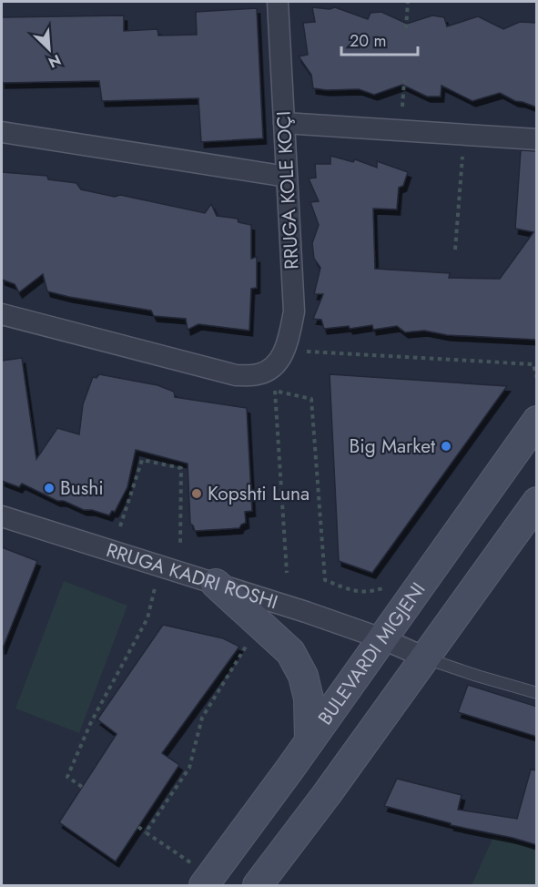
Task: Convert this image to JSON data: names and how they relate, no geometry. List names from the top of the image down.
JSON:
{
  "streets": {
    "main road": ["BULEVARDI MIGJENI"],
    "street": ["RRUGA KOLE KOÇI", "RRUGA KADRI ROSHI"]
  },
  "crossings": [
    ["RRUGA KADRI ROSHI", "BULEVARDI MIGJENI"]
  ],
  "places": ["Big Market", "Bushi", "Kopshti Luna"],
  "scale_bar": "20 m",
  "north": "bottom right"
}
